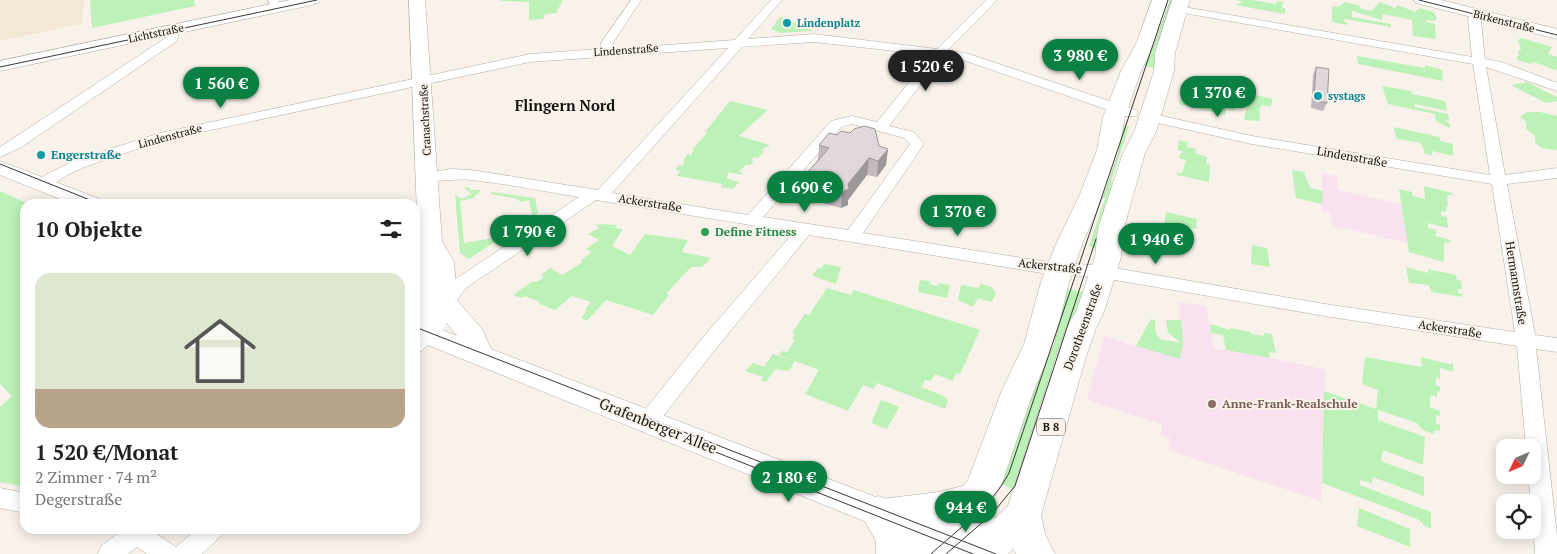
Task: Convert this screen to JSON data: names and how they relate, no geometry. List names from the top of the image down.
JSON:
{
  "streets": {
    "main road": [
      "Birkenstraße",
      "Lichtstraße",
      "Cranachstraße",
      "Dorotheenstraße",
      "Grafenberger Allee",
      "B 8"
    ],
    "street": ["Lindenstraße", "Ackerstraße", "Hermannstraße"]
  },
  "crossings": [
    ["Birkenstraße", "Hermannstraße"],
    ["Lindenstraße", "Cranachstraße"],
    ["Lindenstraße", "Hermannstraße"],
    ["Lindenstraße", "Dorotheenstraße"],
    ["Cranachstraße", "Ackerstraße"],
    ["Ackerstraße", "Hermannstraße"],
    ["Ackerstraße", "Dorotheenstraße"],
    ["Dorotheenstraße", "Grafenberger Allee"],
    ["Dorotheenstraße", "B 8"],
    ["Grafenberger Allee", "B 8"]
  ],
  "districts": ["Flingern Nord"],
  "places": [
    "Lindenplatz",
    "systags",
    "Engerstraße",
    "Define Fitness",
    "Anne-Frank-Realschule"
  ],
  "north": "bottom left",
  "page": {
    "price": [
      "3 980 €",
      "1 520 €",
      "1 560 €",
      "1 370 €",
      "1 690 €",
      "1 370 €",
      "1 790 €",
      "1 940 €",
      "2 180 €",
      "944 €"
    ],
    "heading": "10 Objekte",
    "list": [
      {
        "name": "1 520 €/Monat",
        "note": "2 Zimmer · 74 m² · Degerstraße"
      }
    ]
  }
}
